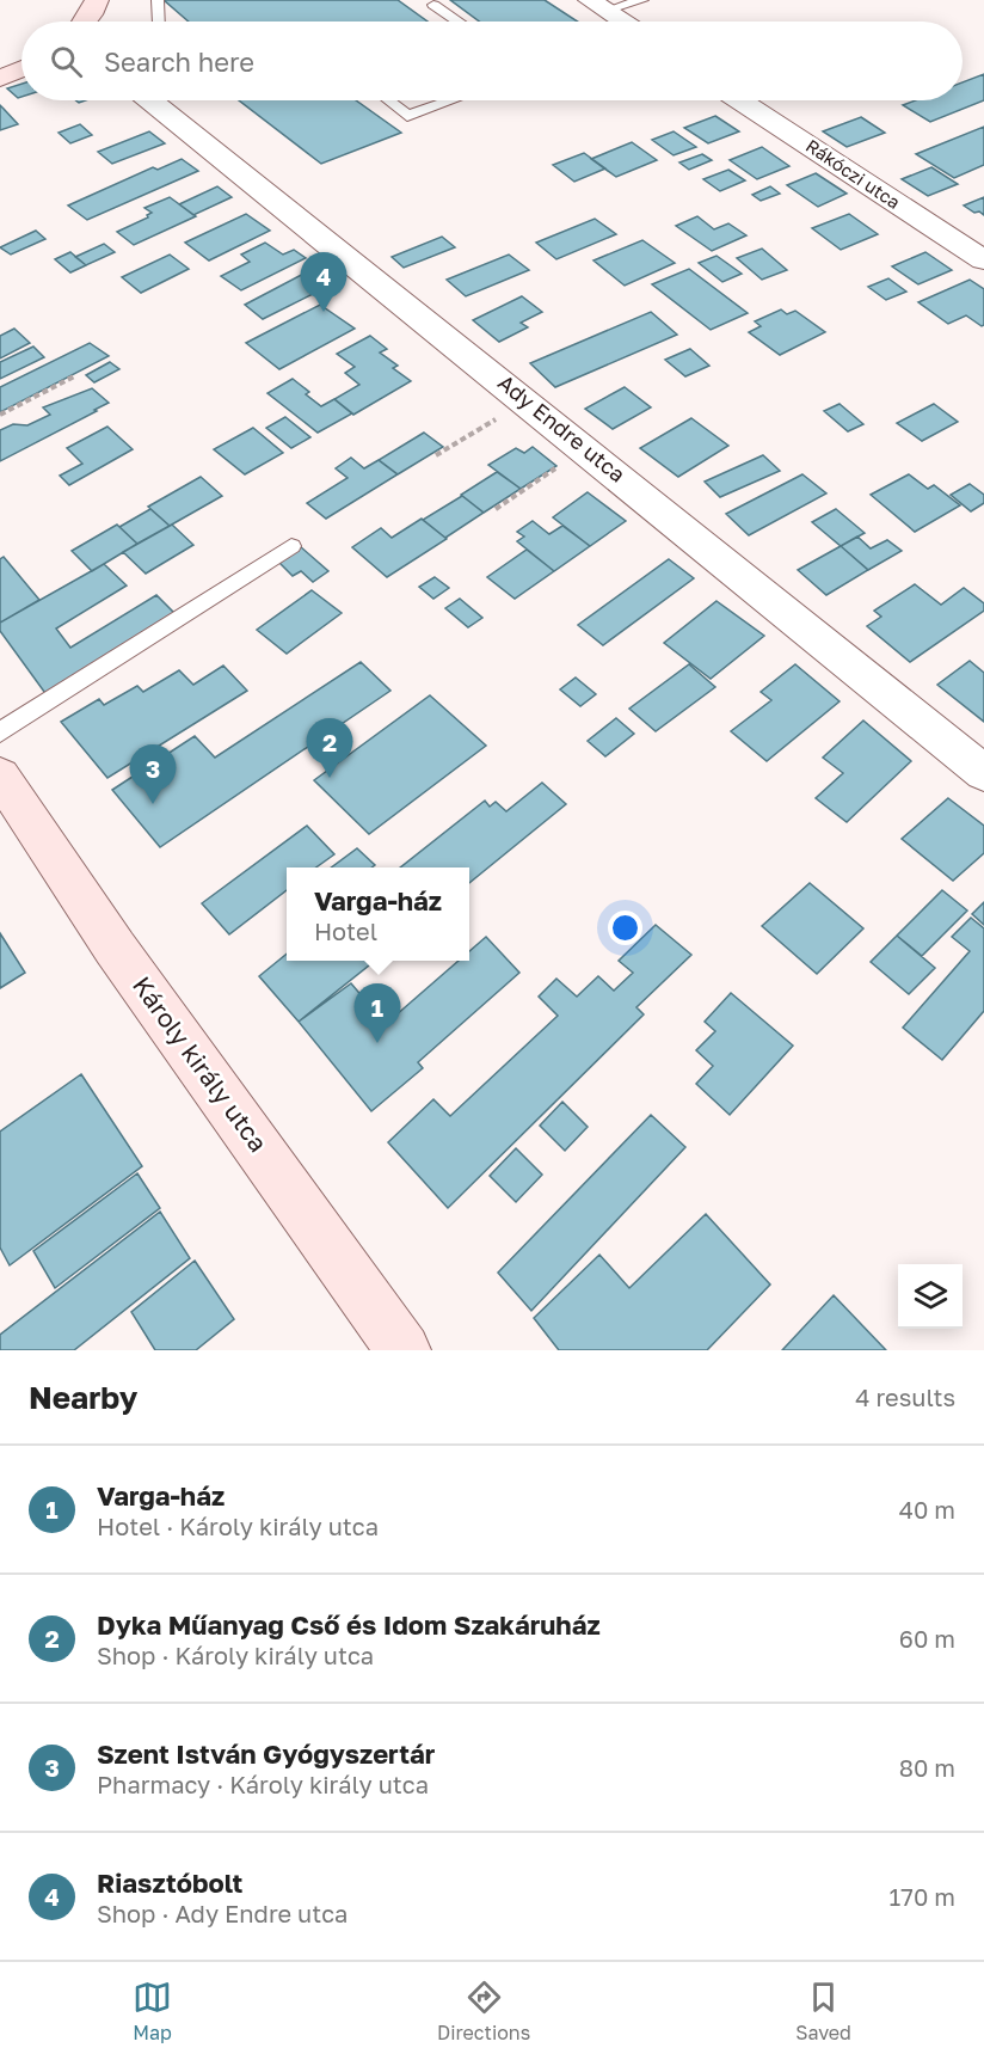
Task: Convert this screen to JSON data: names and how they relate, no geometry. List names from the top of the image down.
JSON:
{
  "streets": {
    "street": ["Rákóczi utca", "Ady Endre utca", "Károly király utca"]
  },
  "page": {
    "search": "Search here",
    "pins": [
      "4",
      "2",
      "3",
      "1"
    ],
    "popup": ["Varga-ház", "Hotel"],
    "heading": ["Nearby", "4 results"],
    "list": [
      {
        "mark": "1",
        "name": "Varga-ház",
        "note": "Hotel · Károly király utca",
        "value": "40 m"
      },
      {
        "mark": "2",
        "name": "Dyka Műanyag Cső és Idom Szakáruház",
        "note": "Shop · Károly király utca",
        "value": "60 m"
      },
      {
        "mark": "3",
        "name": "Szent István Gyógyszertár",
        "note": "Pharmacy · Károly király utca",
        "value": "80 m"
      },
      {
        "mark": "4",
        "name": "Riasztóbolt",
        "note": "Shop · Ady Endre utca",
        "value": "170 m"
      }
    ],
    "nav": ["Map", "Directions", "Saved"]
  }
}
